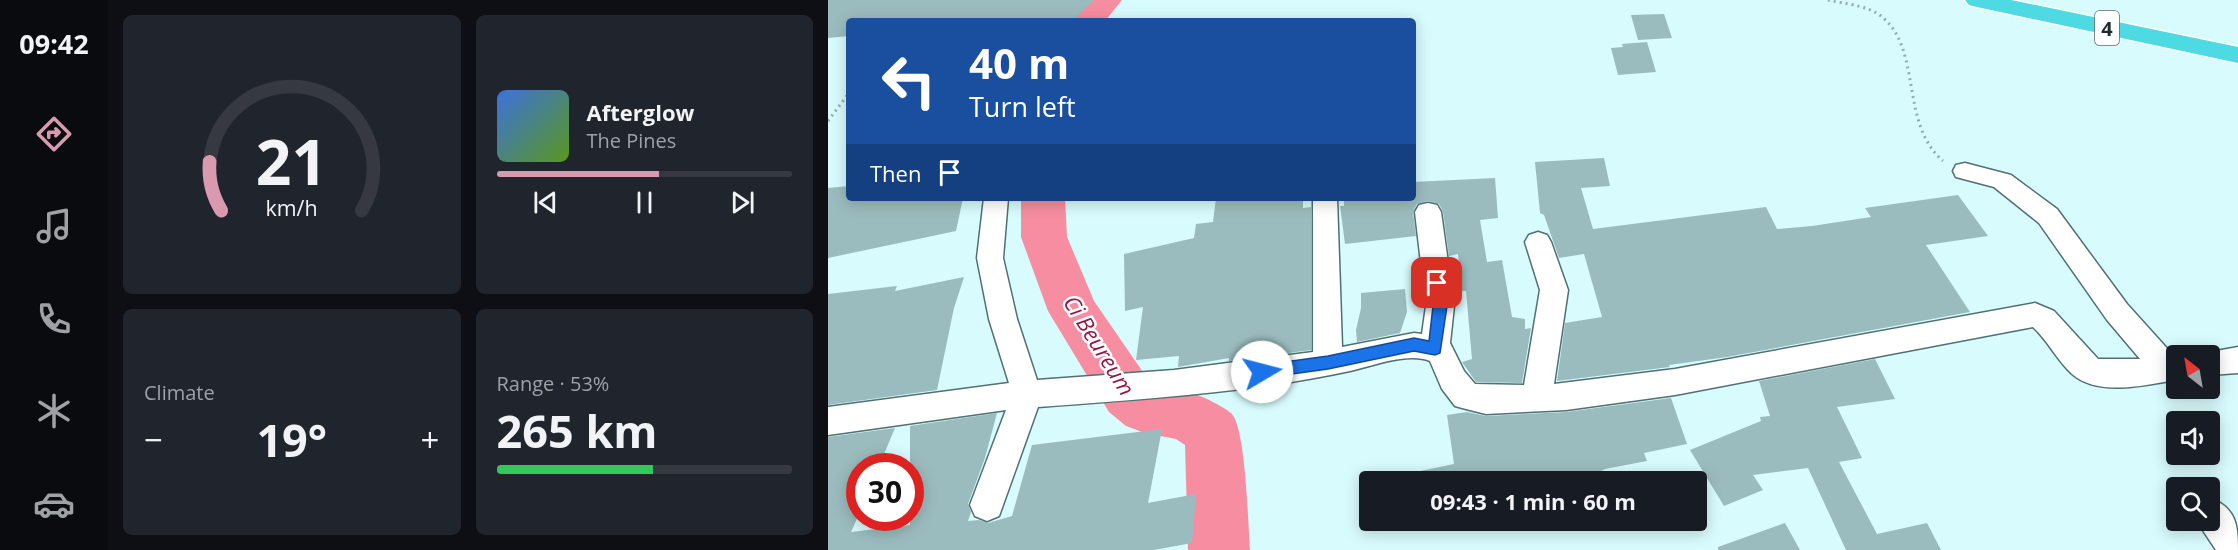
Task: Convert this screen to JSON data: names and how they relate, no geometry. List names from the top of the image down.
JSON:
{
  "streets": {
    "highway": ["4"]
  },
  "water": ["Ci Beureum"],
  "north": "top left",
  "page": {
    "tabs": "09:42",
    "turn": ["40 m", "Turn left"],
    "song": ["Afterglow", "The Pines"],
    "then": "Then",
    "tile": [
      "Climate",
      ["Range · 53%", "265 km"]
    ],
    "heat": ["−", "19°", "+"],
    "limit": "30",
    "trip": "09:43 · 1 min · 60 m",
    "gauge": ["21", "km/h"]
  }
}
